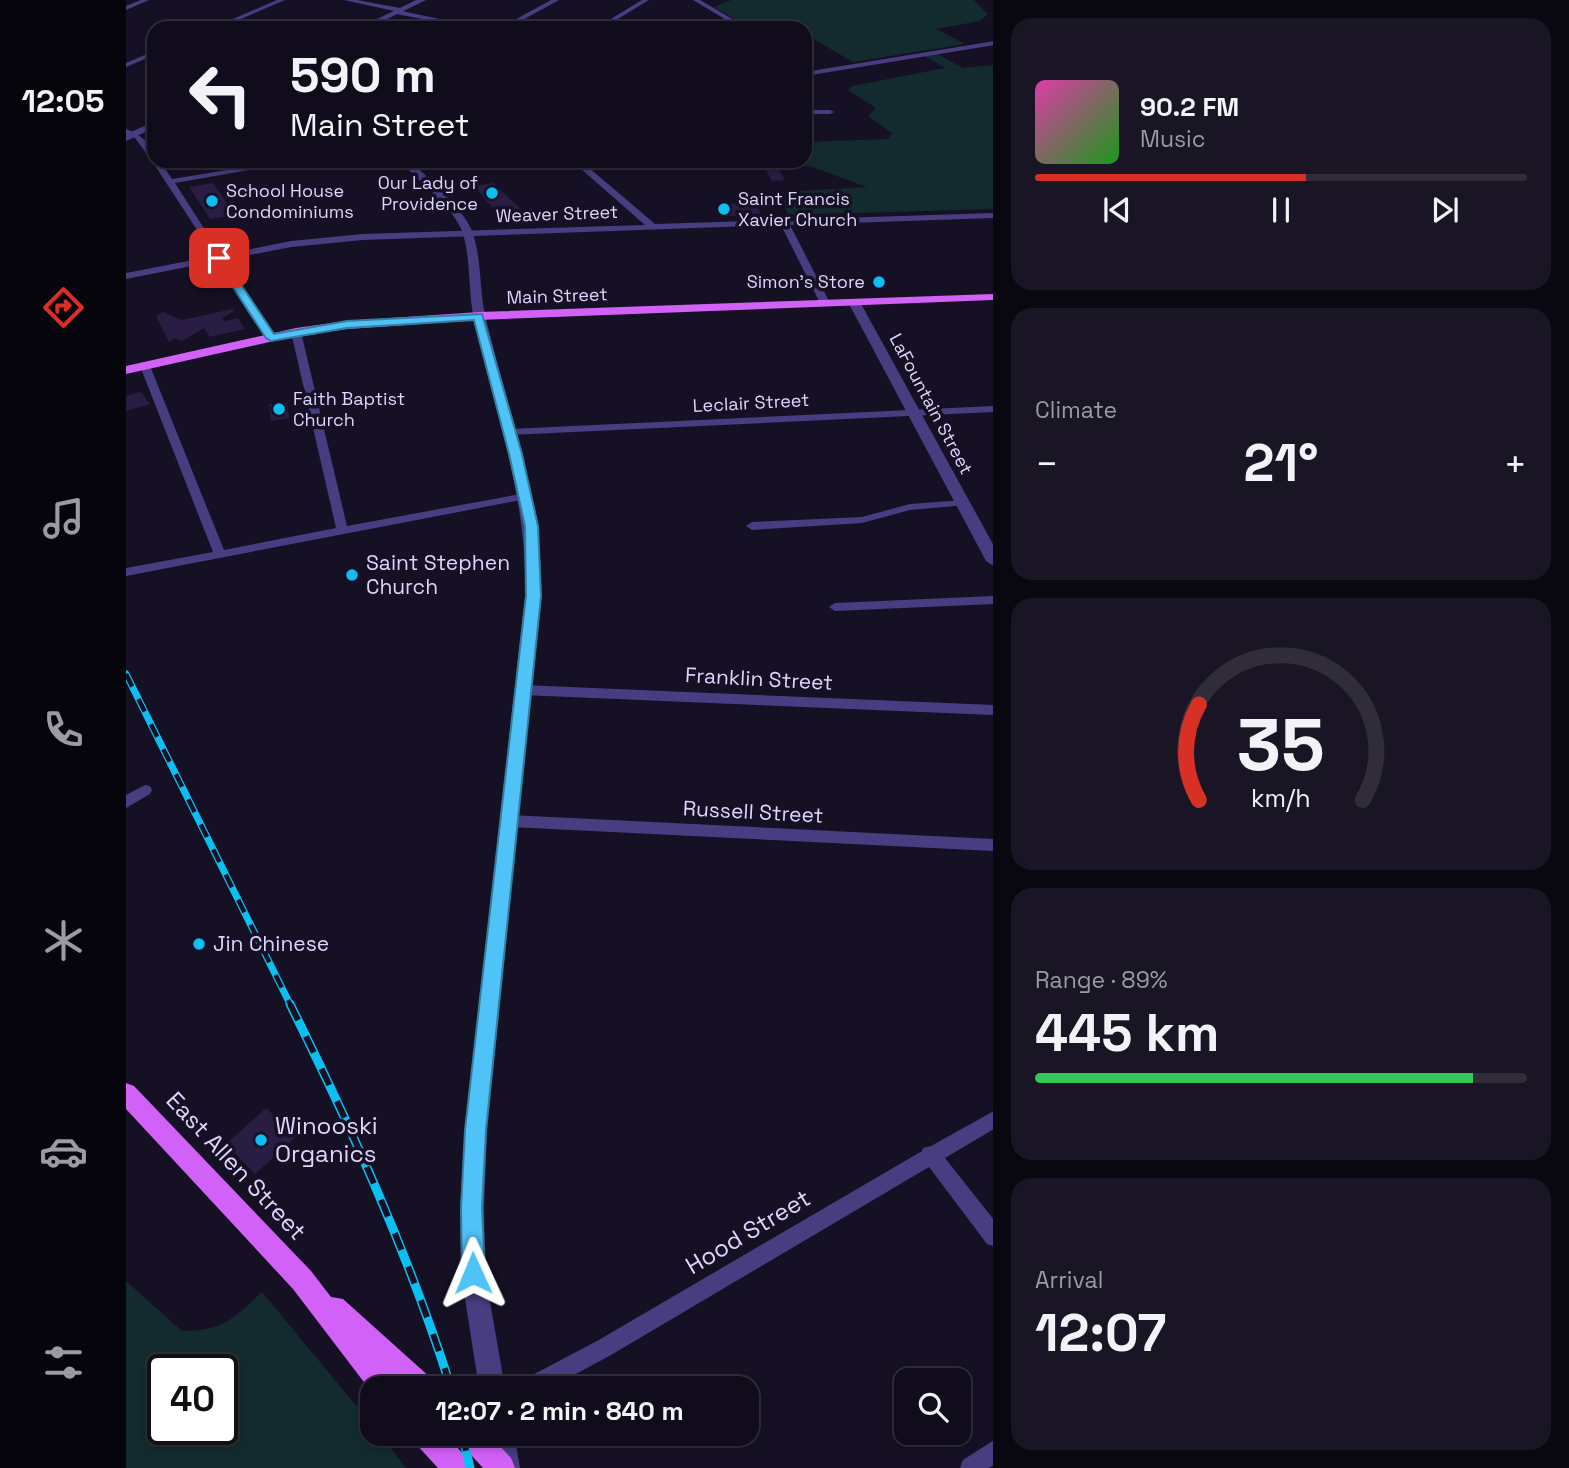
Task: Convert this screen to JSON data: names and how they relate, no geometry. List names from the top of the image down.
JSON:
{
  "streets": {
    "main road": ["Main Street", "East Allen Street"],
    "street": [
      "Weaver Street",
      "Leclair Street",
      "LaFountain Street",
      "Franklin Street",
      "Russell Street",
      "Hood Street"
    ]
  },
  "crossings": [
    ["Main Street", "LaFountain Street"],
    ["Leclair Street", "LaFountain Street"]
  ],
  "places": [
    "Our Lady of Providence",
    "School House Condominiums",
    "Saint Francis Xavier Church",
    "Simon's Store",
    "Faith Baptist Church",
    "Saint Stephen Church",
    "Jin Chinese",
    "Winooski Organics"
  ],
  "page": {
    "tabs": "12:05",
    "turn": ["590 m", "Main Street"],
    "song": ["90.2 FM", "Music"],
    "tile": [
      "Climate",
      ["Range · 89%", "445 km"],
      ["Arrival", "12:07"]
    ],
    "heat": ["−", "21°", "+"],
    "limit": "40",
    "trip": "12:07 · 2 min · 840 m",
    "gauge": ["35", "km/h"]
  }
}
